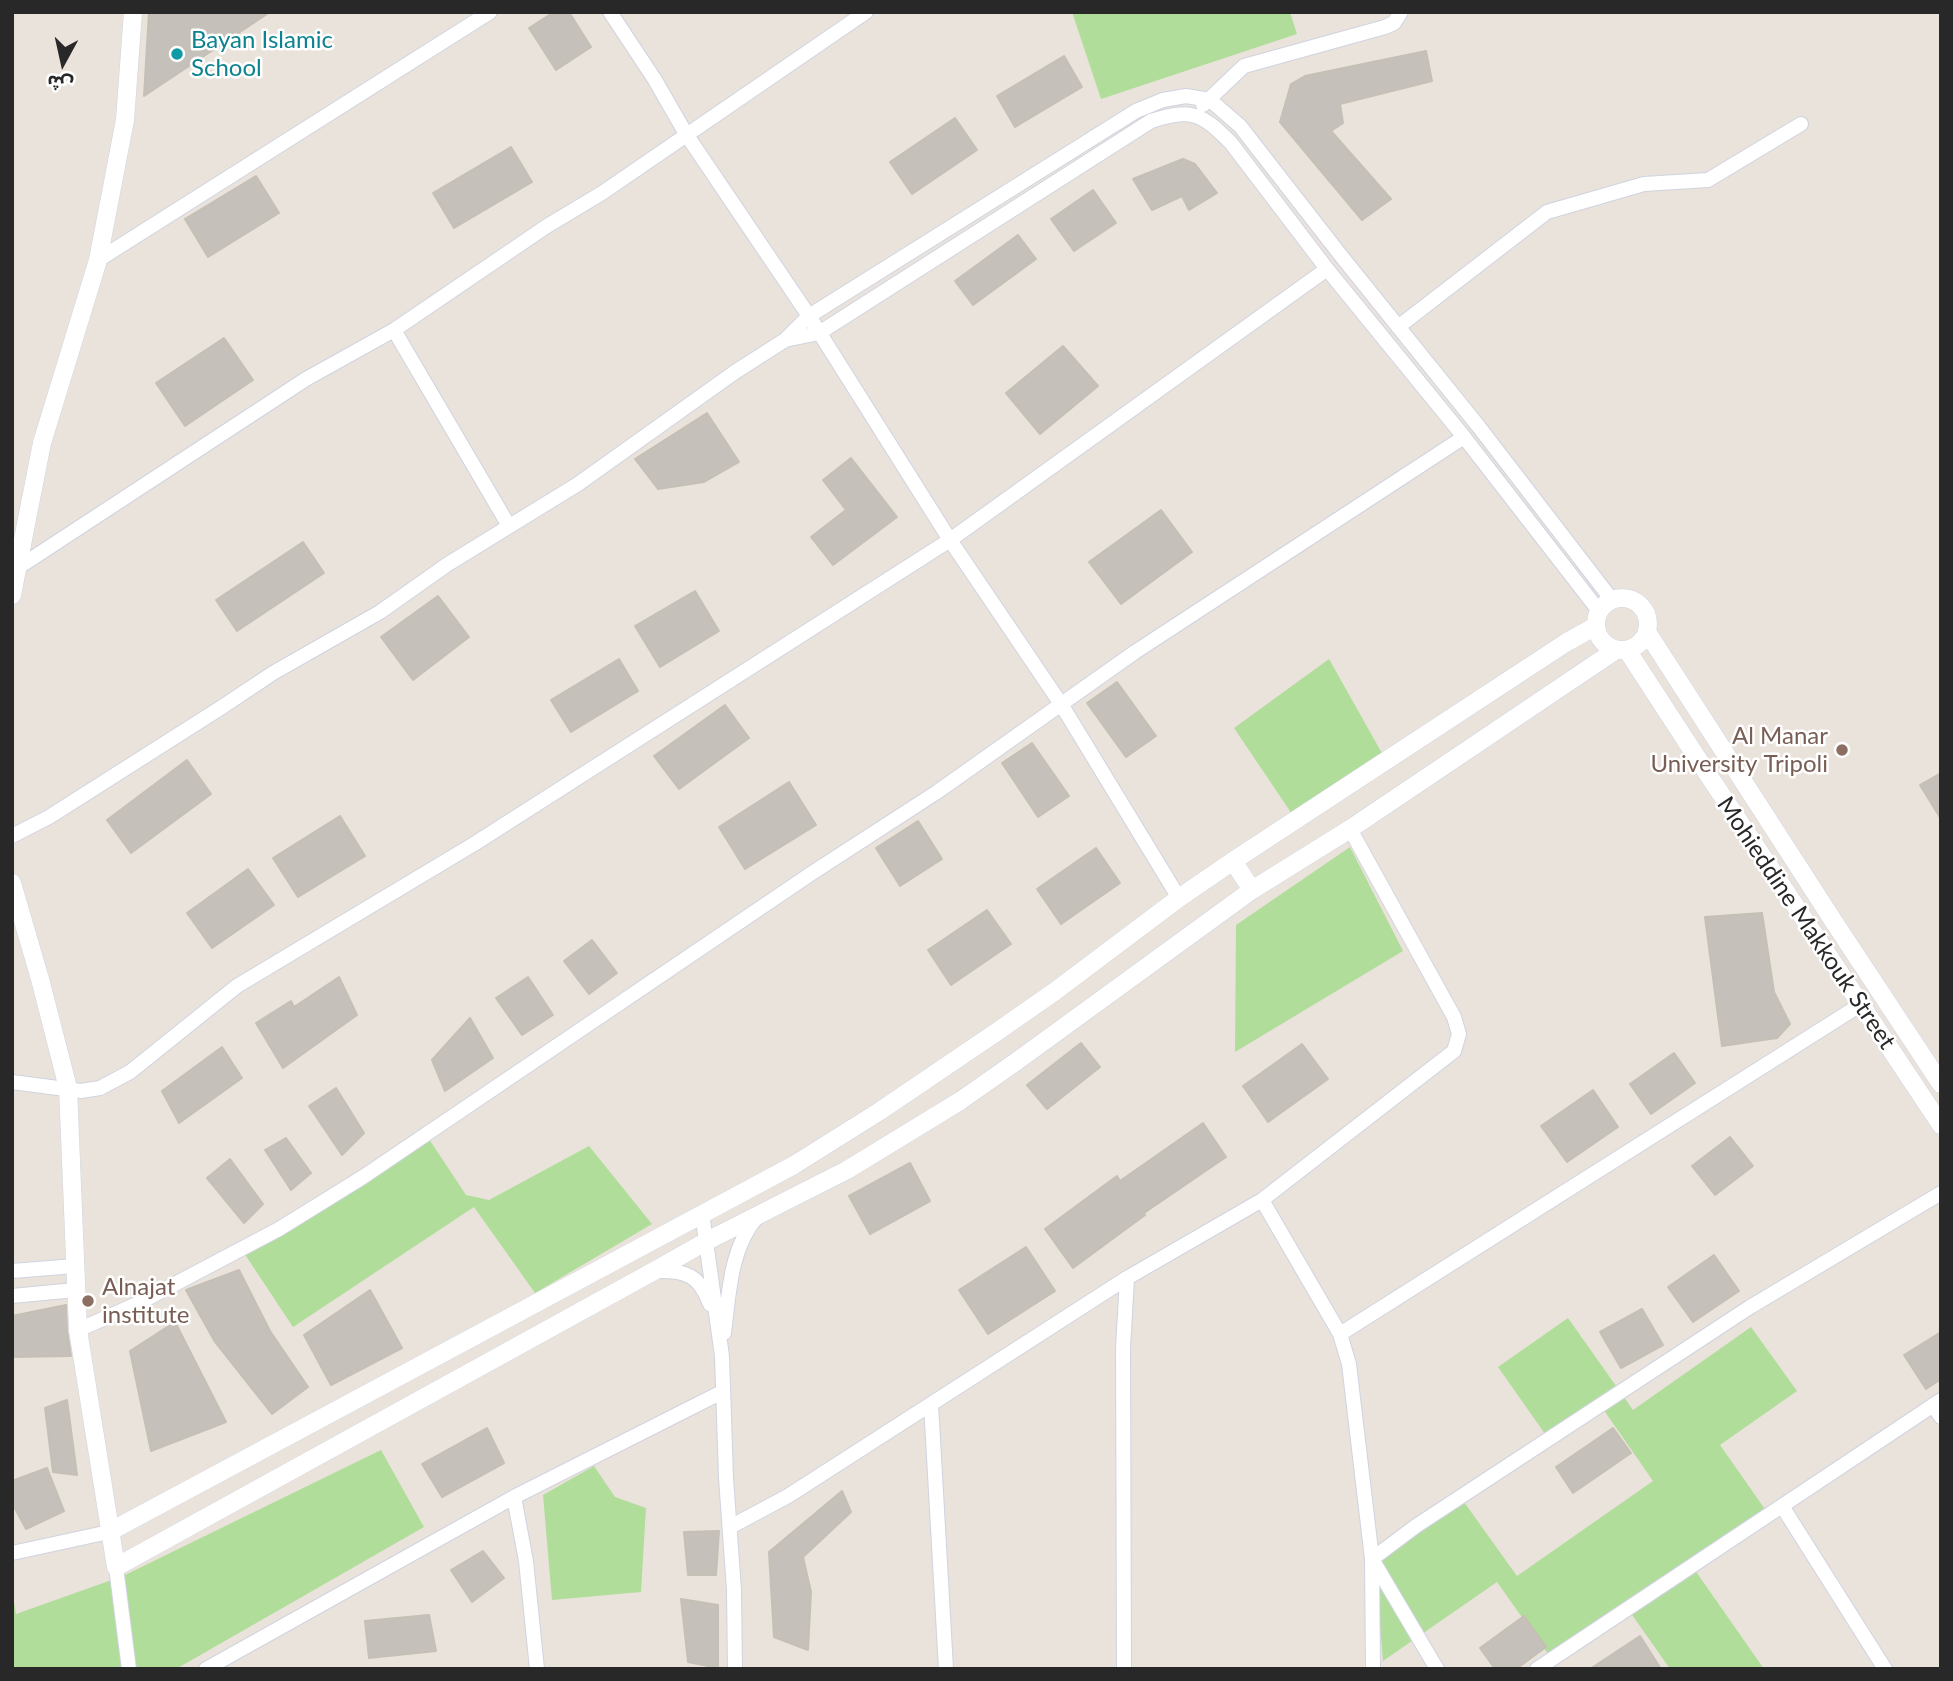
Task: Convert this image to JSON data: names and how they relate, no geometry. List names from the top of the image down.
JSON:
{
  "streets": {
    "street": ["Mohieddine Makkouk Street"]
  },
  "places": ["Bayan Islamic School", "Al Manar University Tripoli", "Alnajat institute"],
  "north": "bottom"
}
